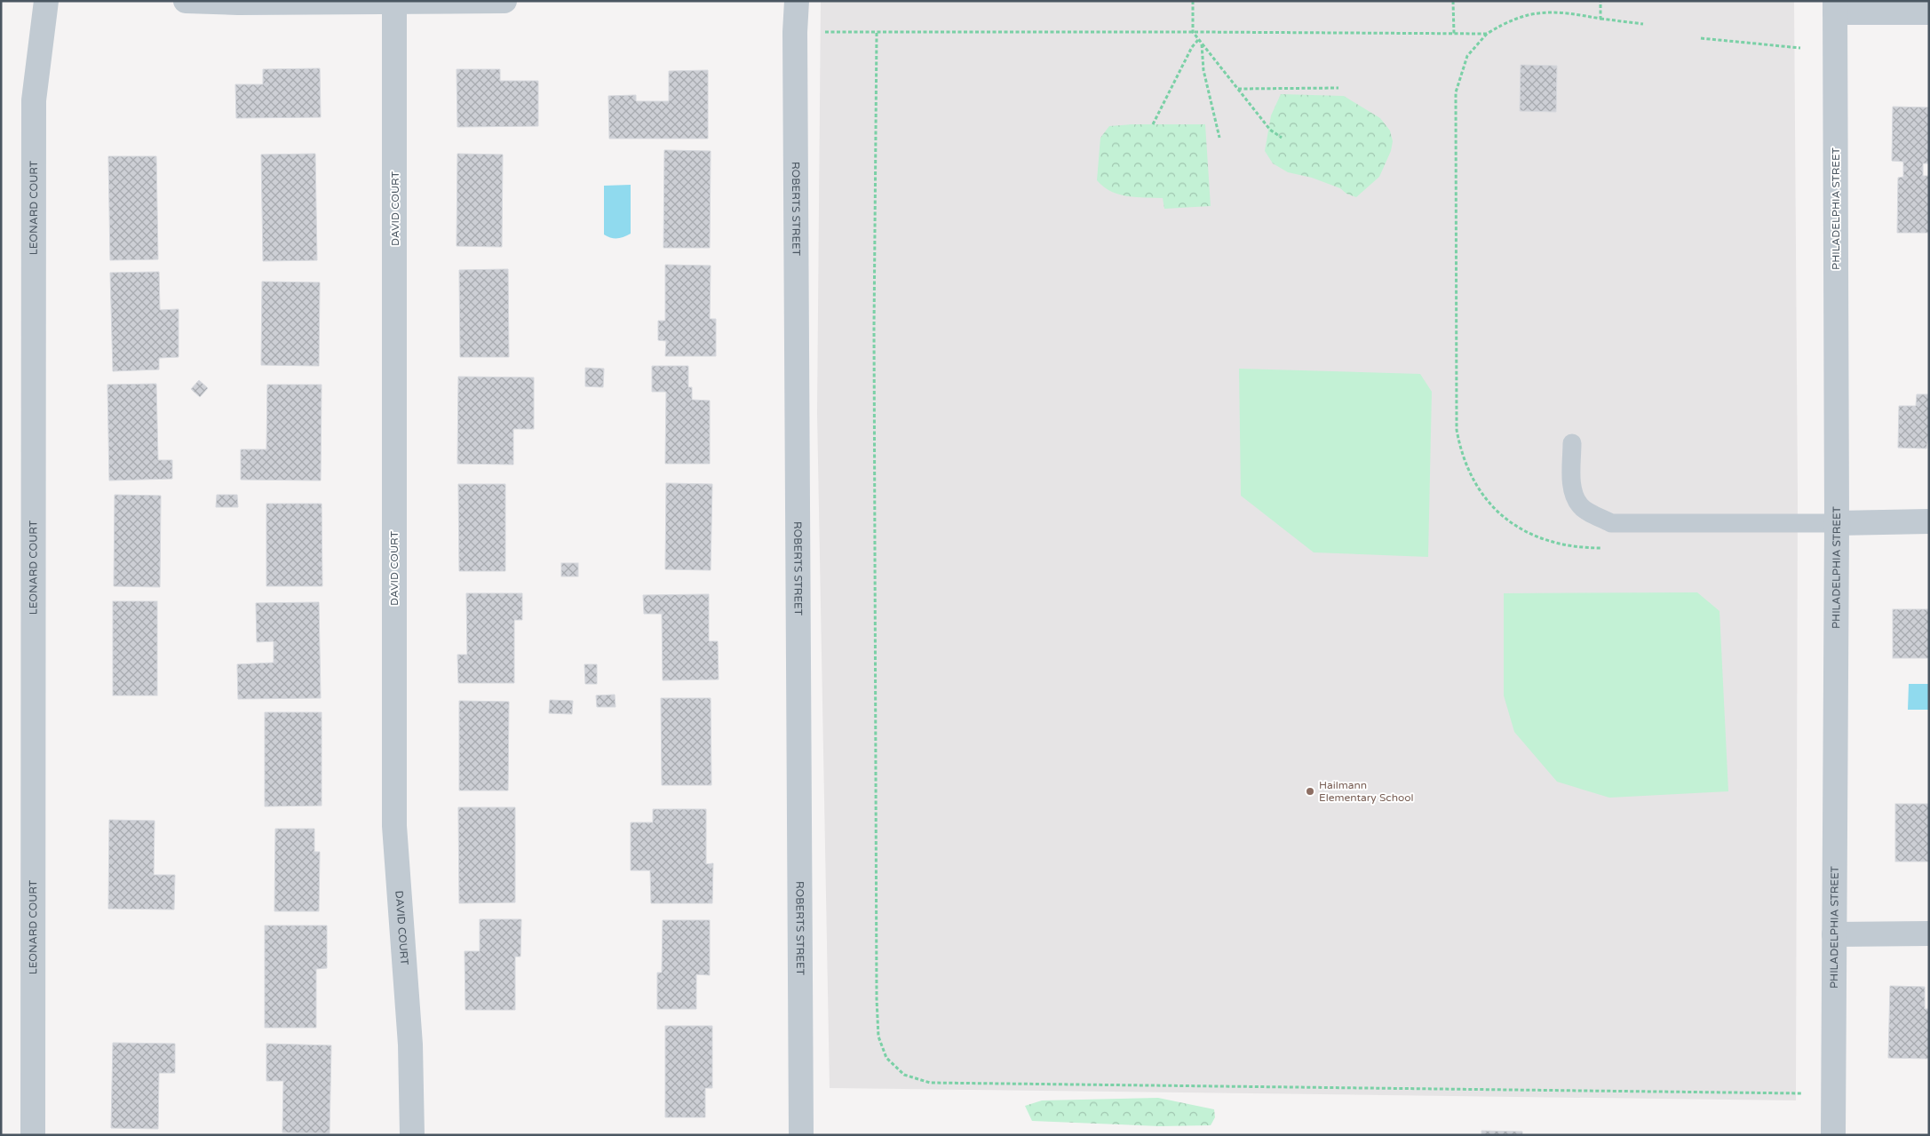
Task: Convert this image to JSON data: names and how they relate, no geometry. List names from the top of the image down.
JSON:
{
  "streets": {
    "street": [
      "LEONARD COURT",
      "ROBERTS STREET",
      "DAVID COURT",
      "PHILADELPHIA STREET"
    ]
  },
  "places": ["Hailmann Elementary School"]
}
